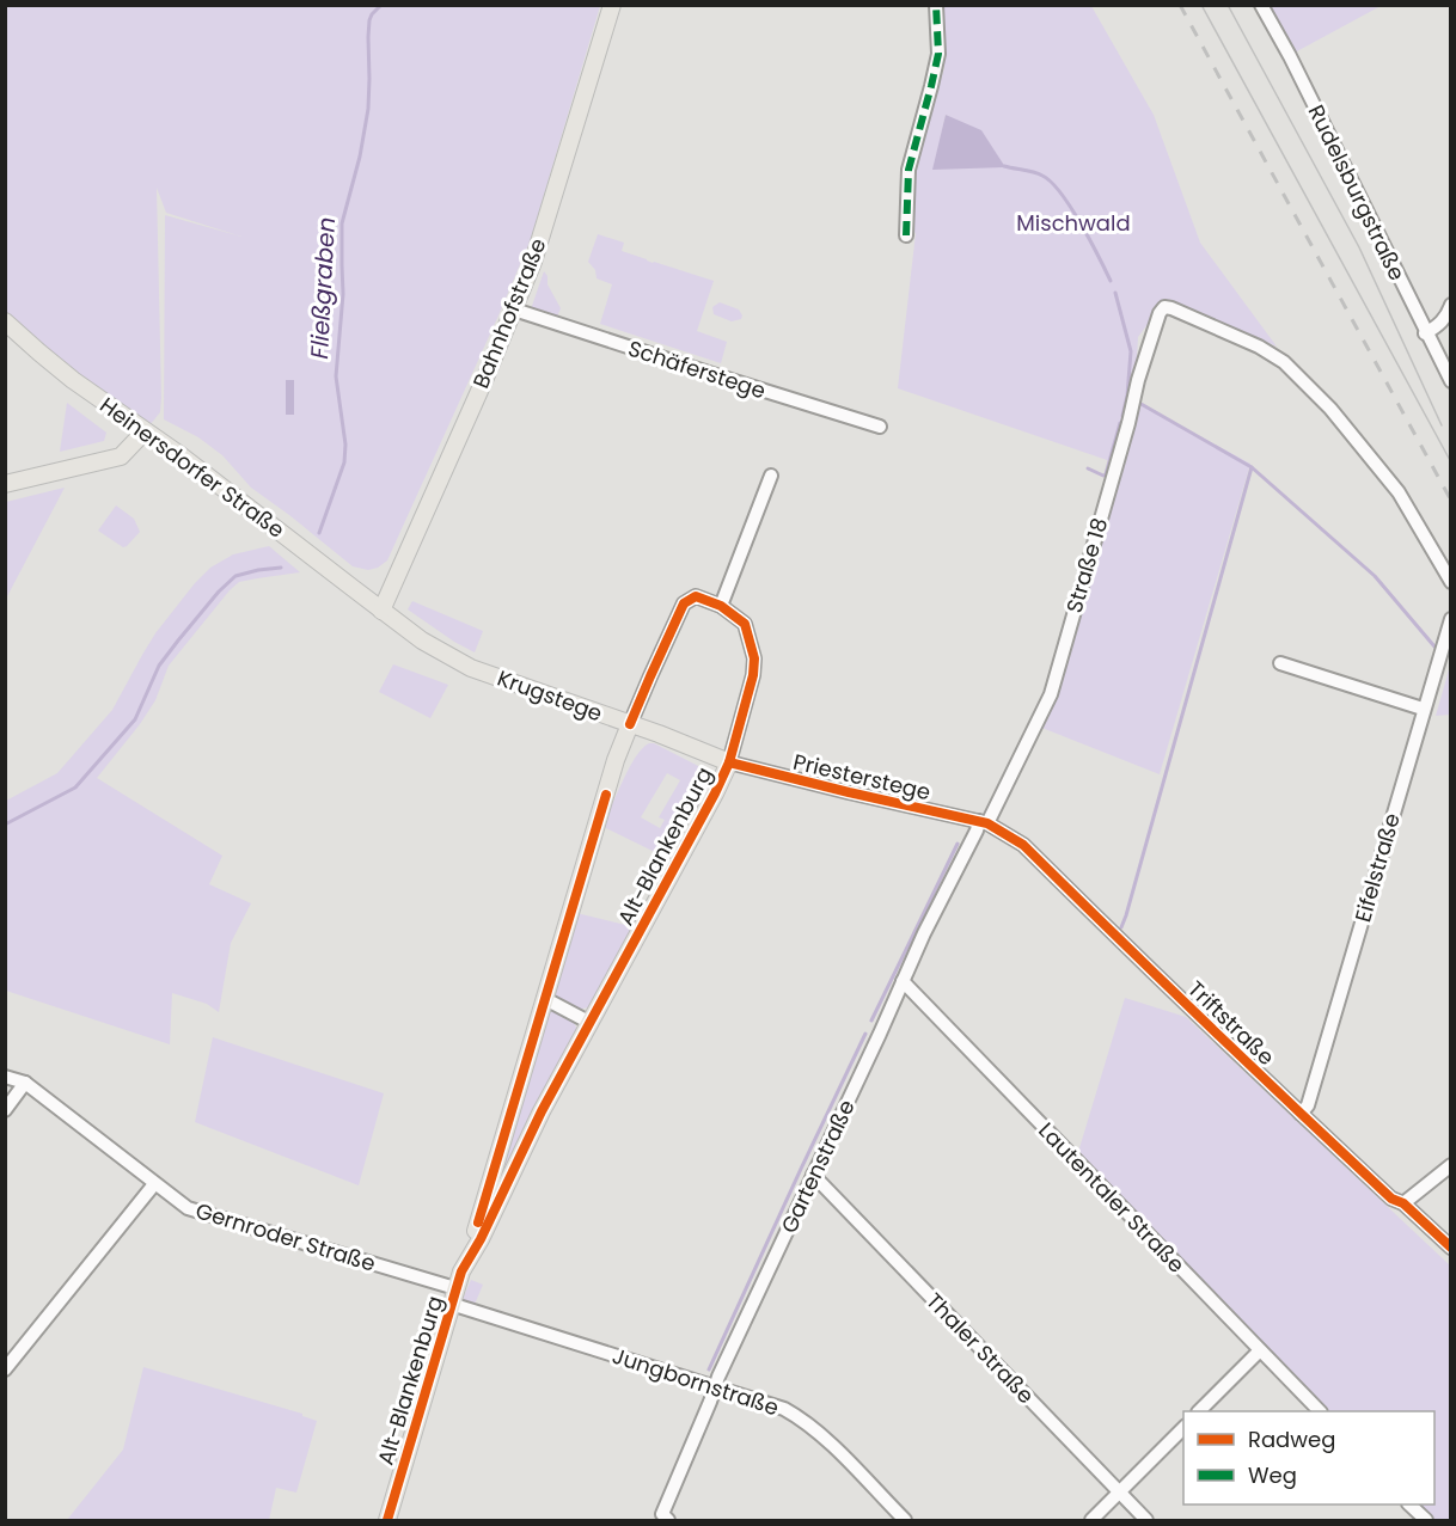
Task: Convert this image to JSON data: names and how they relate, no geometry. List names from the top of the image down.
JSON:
{
  "streets": {
    "main road": [
      "Bahnhofstraße",
      "Heinersdorfer Straße",
      "Krugstege",
      "Alt-Blankenburg"
    ],
    "street": [
      "Rudelsburgstraße",
      "Schäferstege",
      "Straße 18",
      "Priesterstege",
      "Eifelstraße",
      "Triftstraße",
      "Gartenstraße",
      "Lautentaler Straße",
      "Gernroder Straße",
      "Thaler Straße",
      "Jungbornstraße"
    ]
  },
  "crossings": [
    ["Bahnhofstraße", "Schäferstege"],
    ["Bahnhofstraße", "Heinersdorfer Straße"],
    ["Bahnhofstraße", "Krugstege"],
    ["Heinersdorfer Straße", "Krugstege"],
    ["Straße 18", "Priesterstege"],
    ["Straße 18", "Triftstraße"],
    ["Straße 18", "Gartenstraße"],
    ["Krugstege", "Priesterstege"],
    ["Krugstege", "Alt-Blankenburg"],
    ["Priesterstege", "Alt-Blankenburg"],
    ["Priesterstege", "Triftstraße"],
    ["Priesterstege", "Gartenstraße"],
    ["Alt-Blankenburg", "Gernroder Straße"],
    ["Alt-Blankenburg", "Jungbornstraße"],
    ["Eifelstraße", "Triftstraße"],
    ["Triftstraße", "Gartenstraße"],
    ["Gartenstraße", "Lautentaler Straße"],
    ["Gartenstraße", "Thaler Straße"],
    ["Gartenstraße", "Jungbornstraße"],
    ["Gernroder Straße", "Jungbornstraße"]
  ],
  "water": ["Fließgraben"],
  "parks": ["Mischwald"],
  "legend": ["Radweg", "Weg"]
}
